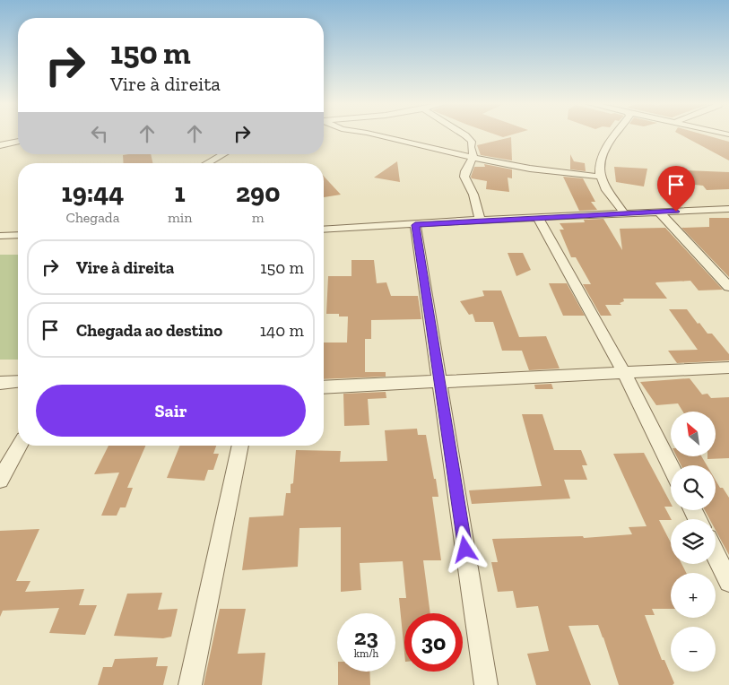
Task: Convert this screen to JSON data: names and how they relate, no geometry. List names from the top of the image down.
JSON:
{
  "north": "top left",
  "page": {
    "turn": ["150 m", "Vire à direita"],
    "eta": [
      "19:44",
      "Chegada",
      "1",
      "min",
      "290",
      "m"
    ],
    "list": [
      {
        "name": "Vire à direita",
        "value": "150 m"
      },
      {
        "name": "Chegada ao destino",
        "value": "140 m"
      }
    ],
    "buttons": "Sair",
    "map_buttons": ["+", "−"],
    "speed": "23 km/h",
    "limit": "30"
  }
}
